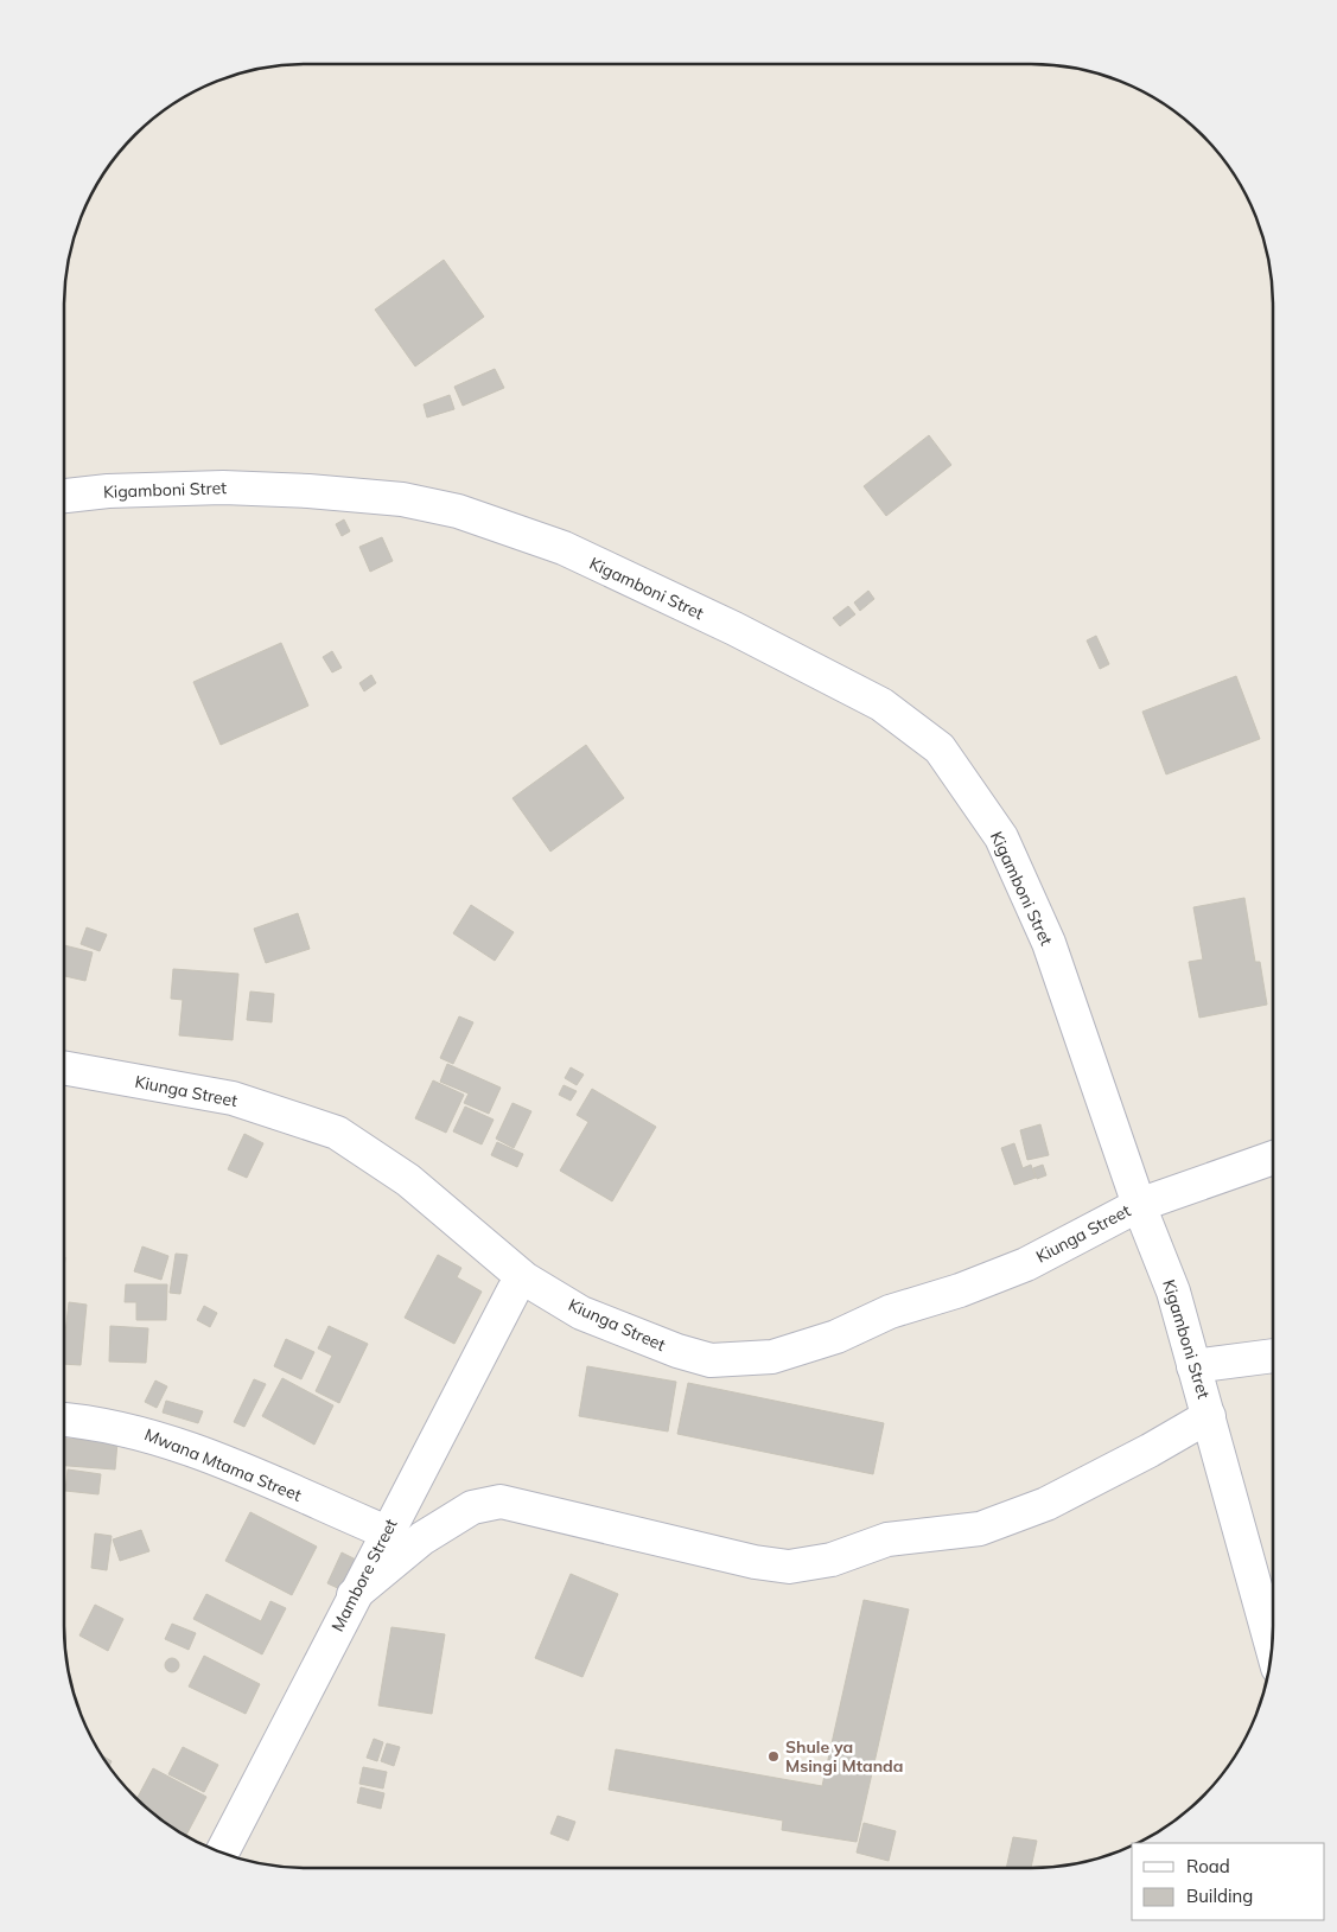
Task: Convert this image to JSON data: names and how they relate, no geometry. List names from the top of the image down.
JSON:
{
  "streets": {
    "street": [
      "Kigamboni Stret",
      "Kiunga Street",
      "Mwana Mtama Street",
      "Mambore Street"
    ]
  },
  "crossings": [
    ["Kigamboni Stret", "Kiunga Street"],
    ["Mwana Mtama Street", "Mambore Street"]
  ],
  "places": ["Shule ya Msingi Mtanda"],
  "legend": ["Road", "Building"]
}
